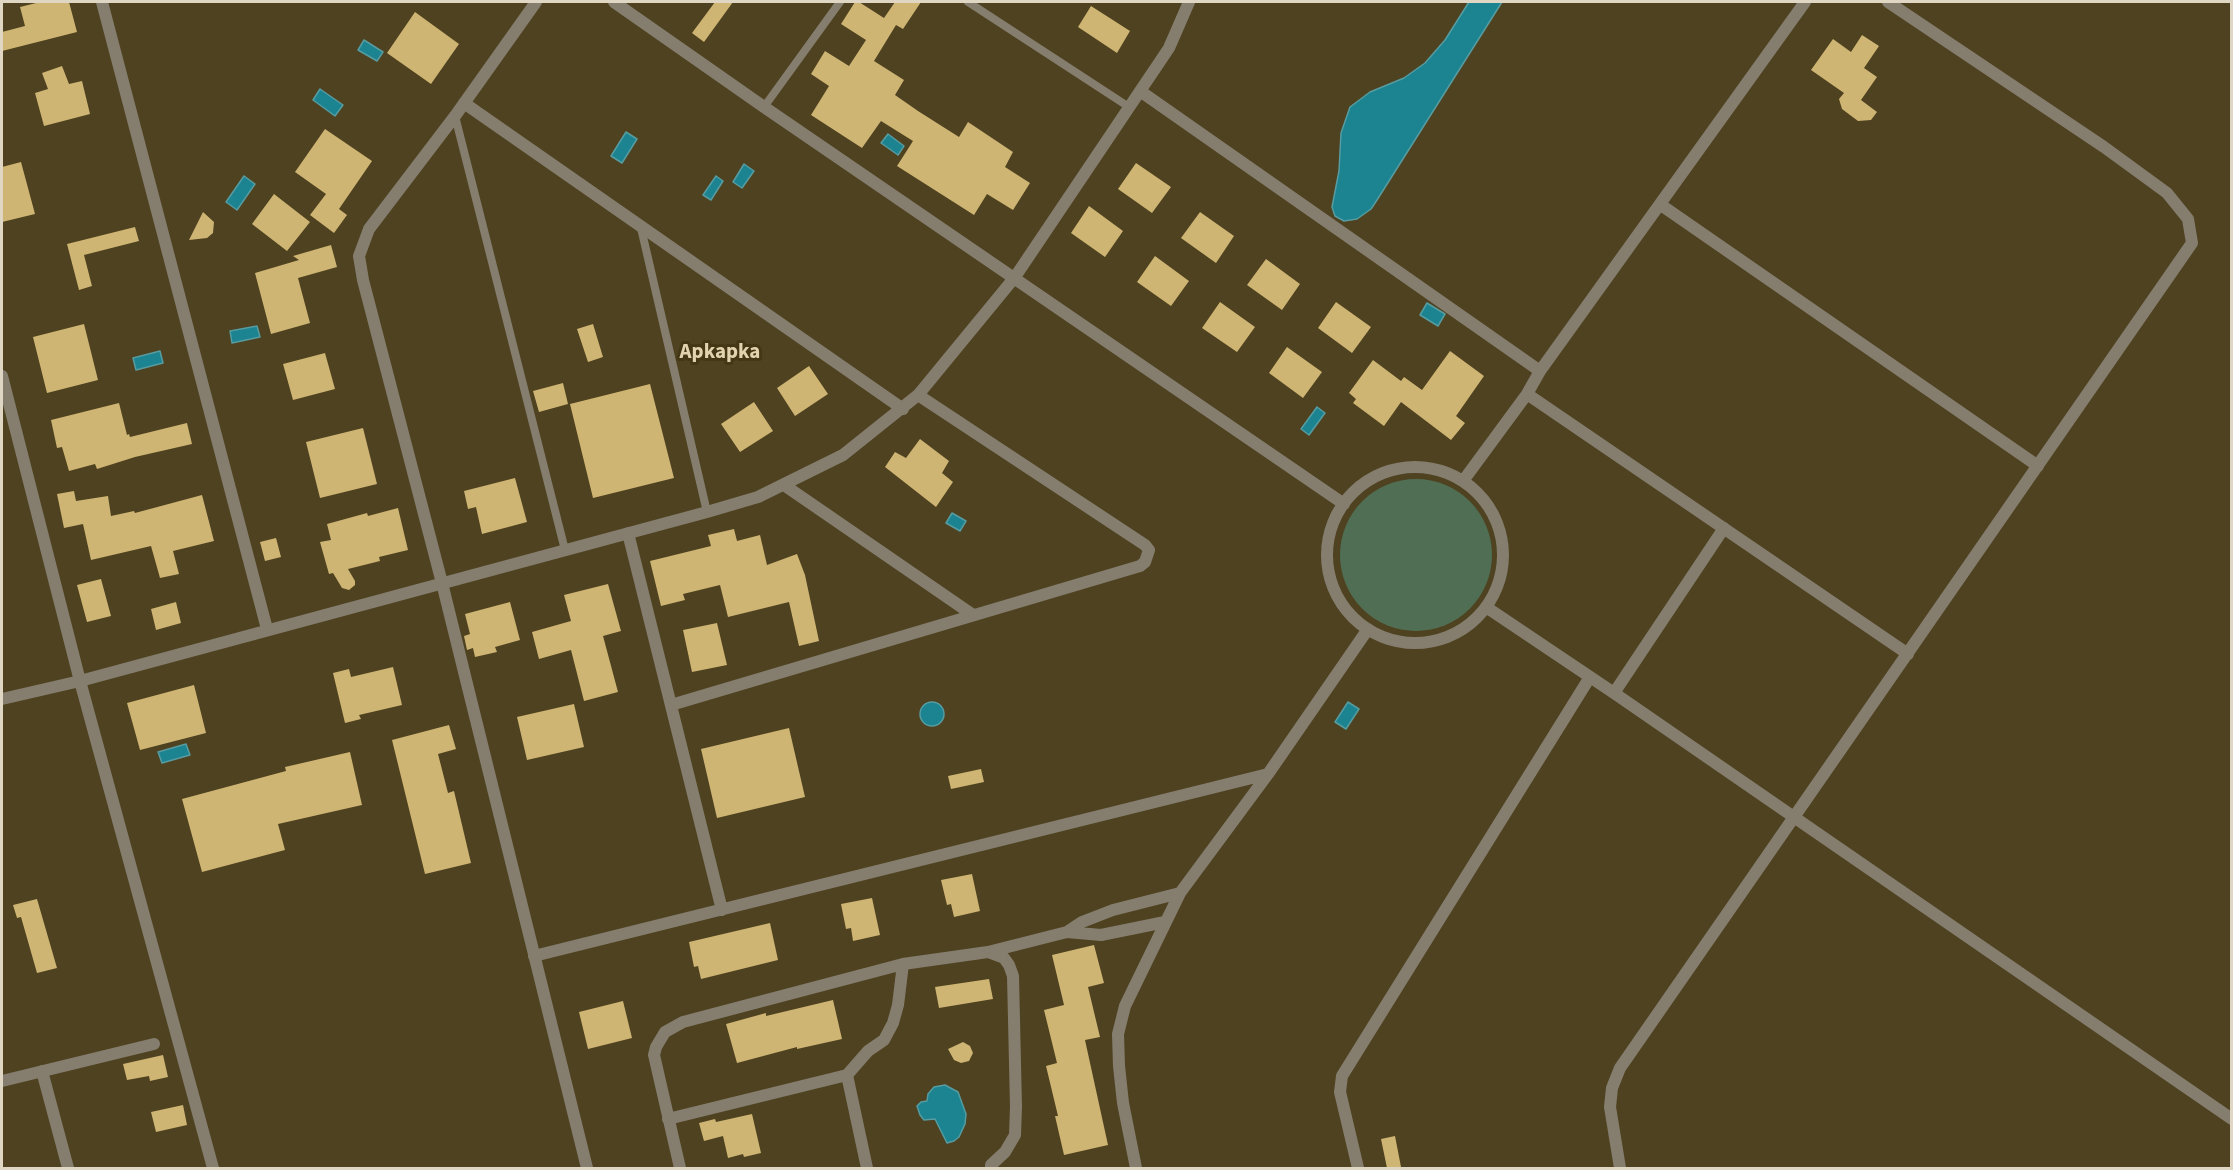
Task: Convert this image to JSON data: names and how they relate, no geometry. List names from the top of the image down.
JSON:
{
  "districts": ["Apkapka"]
}
